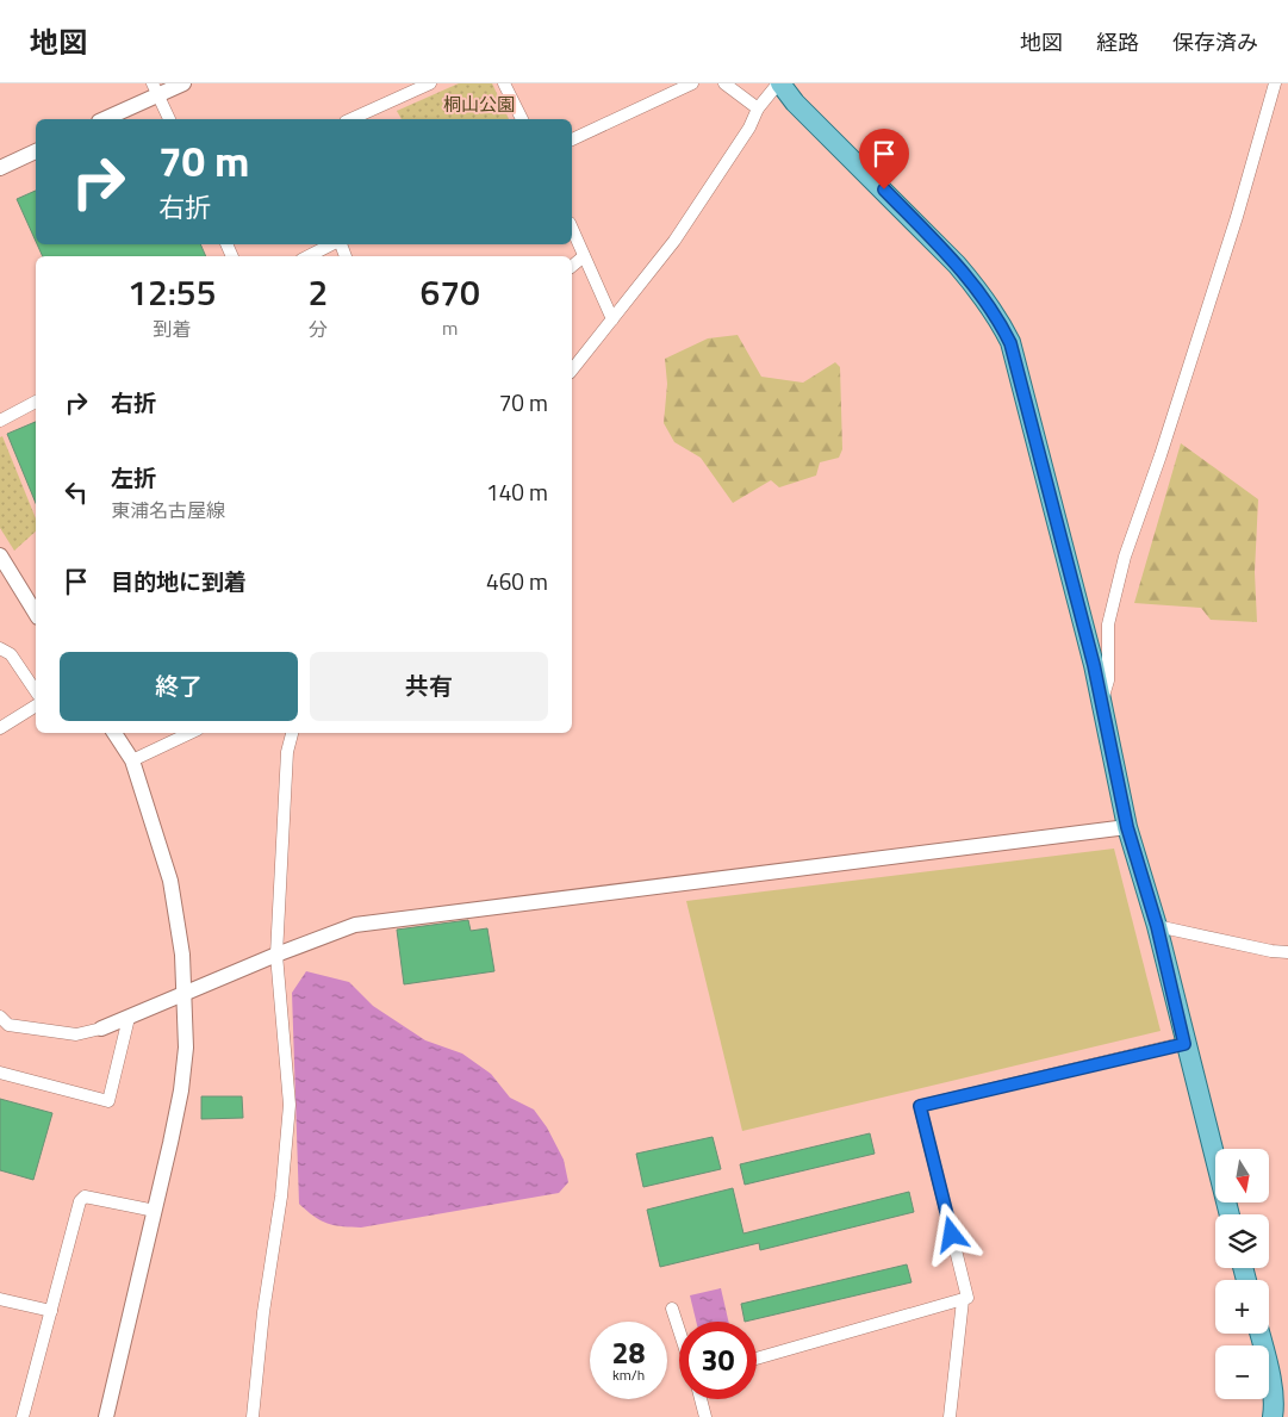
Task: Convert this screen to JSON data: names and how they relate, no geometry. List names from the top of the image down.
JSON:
{
  "parks": ["桐山公園"],
  "north": "bottom",
  "page": {
    "header": "地図",
    "nav": ["地図", "経路", "保存済み"],
    "turn": ["70 m", "右折"],
    "eta": [
      "12:55",
      "到着",
      "2",
      "分",
      "670",
      "m"
    ],
    "list": [
      {
        "name": "右折",
        "value": "70 m"
      },
      {
        "name": "左折",
        "note": "東浦名古屋線",
        "value": "140 m"
      },
      {
        "name": "目的地に到着",
        "value": "460 m"
      }
    ],
    "buttons": ["終了", "共有"],
    "map_buttons": ["+", "−"],
    "speed": "28 km/h",
    "limit": "30"
  }
}
